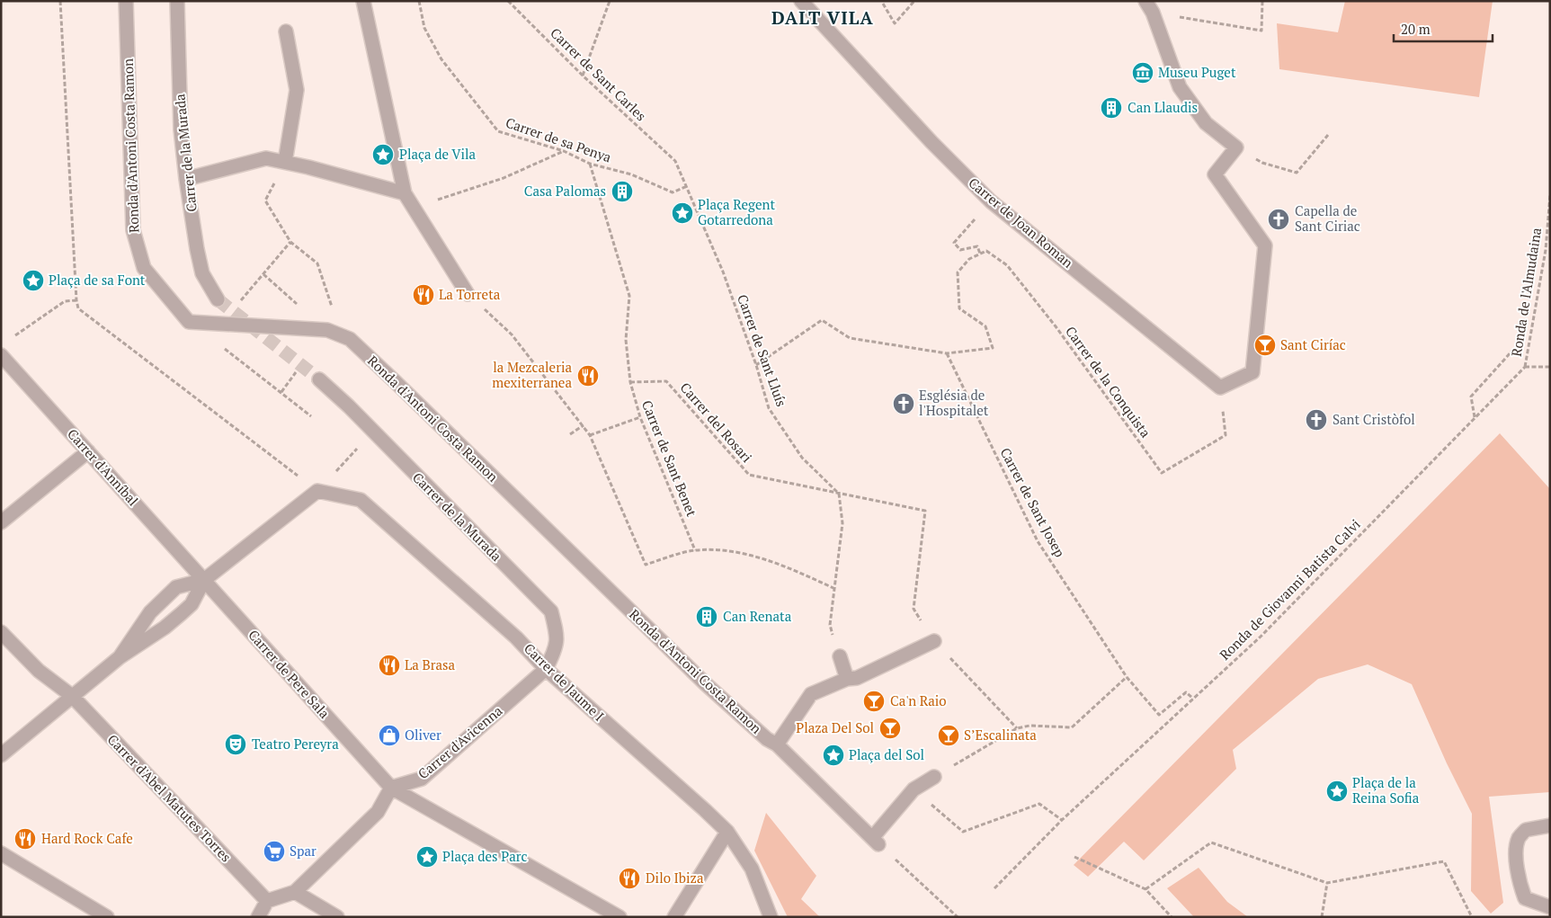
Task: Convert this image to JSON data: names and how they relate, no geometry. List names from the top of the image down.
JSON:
{
  "streets": {
    "street": [
      "Ronda d'Antoni Costa Ramon",
      "Carrer de la Murada",
      "Carrer de Joan Roman",
      "Carrer d'Anníbal",
      "Carrer de Pere Sala",
      "Carrer de Jaume I",
      "Carrer d'Avicenna",
      "Carrer d'Abel Matutes Torres"
    ],
    "path": [
      "Carrer de Sant Carles",
      "Carrer de sa Penya",
      "Ronda de l'Almudaina",
      "Carrer de Sant Lluís",
      "Carrer de la Conquista",
      "Carrer del Rosari",
      "Carrer de Sant Benet",
      "Carrer de Sant Josep",
      "Ronda de Giovanni Batista Calvi"
    ]
  },
  "crossings": [
    ["Carrer de Sant Carles", "Carrer de sa Penya"],
    ["Carrer de Sant Carles", "Carrer de Sant Lluís"],
    ["Carrer de sa Penya", "Carrer de Sant Lluís"],
    ["Carrer de sa Penya", "Carrer de Sant Benet"],
    ["Carrer de la Murada", "Carrer de Jaume I"],
    ["Carrer de la Murada", "Carrer d'Avicenna"],
    ["Ronda de l'Almudaina", "Ronda de Giovanni Batista Calvi"],
    ["Carrer de Sant Lluís", "Carrer del Rosari"],
    ["Carrer del Rosari", "Carrer de Sant Benet"],
    ["Carrer d'Anníbal", "Carrer de Pere Sala"],
    ["Carrer d'Anníbal", "Carrer de Jaume I"],
    ["Carrer de Sant Josep", "Ronda de Giovanni Batista Calvi"],
    ["Carrer de Pere Sala", "Carrer de Jaume I"],
    ["Carrer de Pere Sala", "Carrer d'Avicenna"],
    ["Carrer de Jaume I", "Carrer d'Avicenna"]
  ],
  "districts": ["DALT VILA"],
  "places": {
    "museum": ["Museu Puget"],
    "building": ["Can Llaudis", "Casa Palomas", "Can Renata"],
    "place": [
      "Plaça de Vila",
      "Plaça Regent Gotarredona",
      "Plaça de sa Font",
      "Plaça del Sol",
      "Plaça de la Reina Sofia",
      "Plaça des Parc"
    ],
    "church": ["Capella de Sant Ciriac", "Església de l'Hospitalet", "Sant Cristòfol"],
    "restaurant": [
      "La Torreta",
      "la Mezcaleria mexiterranea",
      "La Brasa",
      "Hard Rock Cafe",
      "Dilo Ibiza"
    ],
    "bar": [
      "Sant Ciríac",
      "Ca'n Raio",
      "Plaza Del Sol",
      "S’Escalinata"
    ],
    "shop": ["Oliver"],
    "theatre": ["Teatro Pereyra"],
    "supermarket": ["Spar"]
  },
  "scale_bar": "20 m"
}
